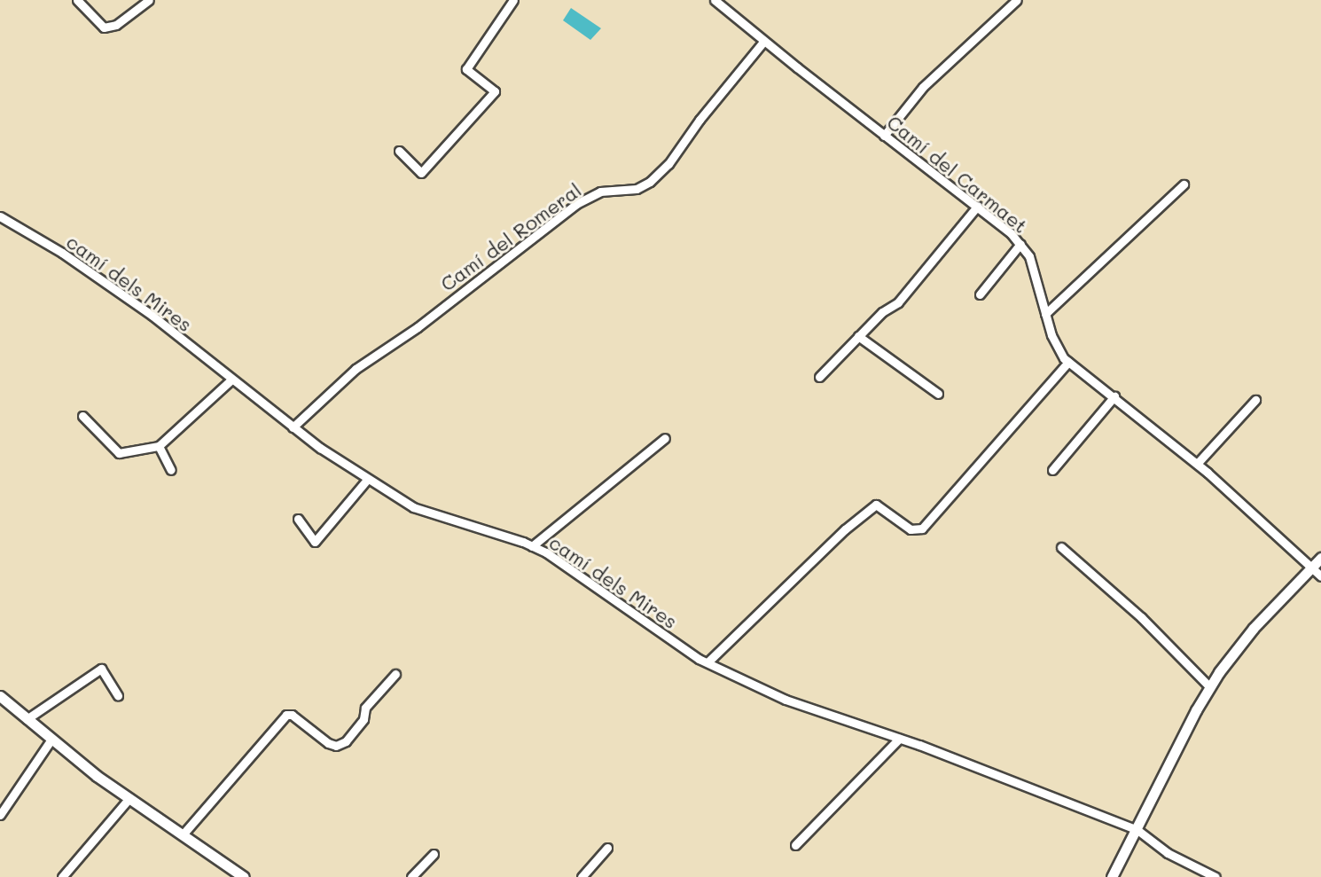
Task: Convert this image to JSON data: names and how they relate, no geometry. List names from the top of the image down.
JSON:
{
  "streets": {
    "street": ["Camí del Carmaet", "Camí del Romeral", "camí dels Mires"]
  },
  "crossings": [
    ["Camí del Carmaet", "Camí del Romeral"],
    ["Camí del Romeral", "camí dels Mires"]
  ]
}
